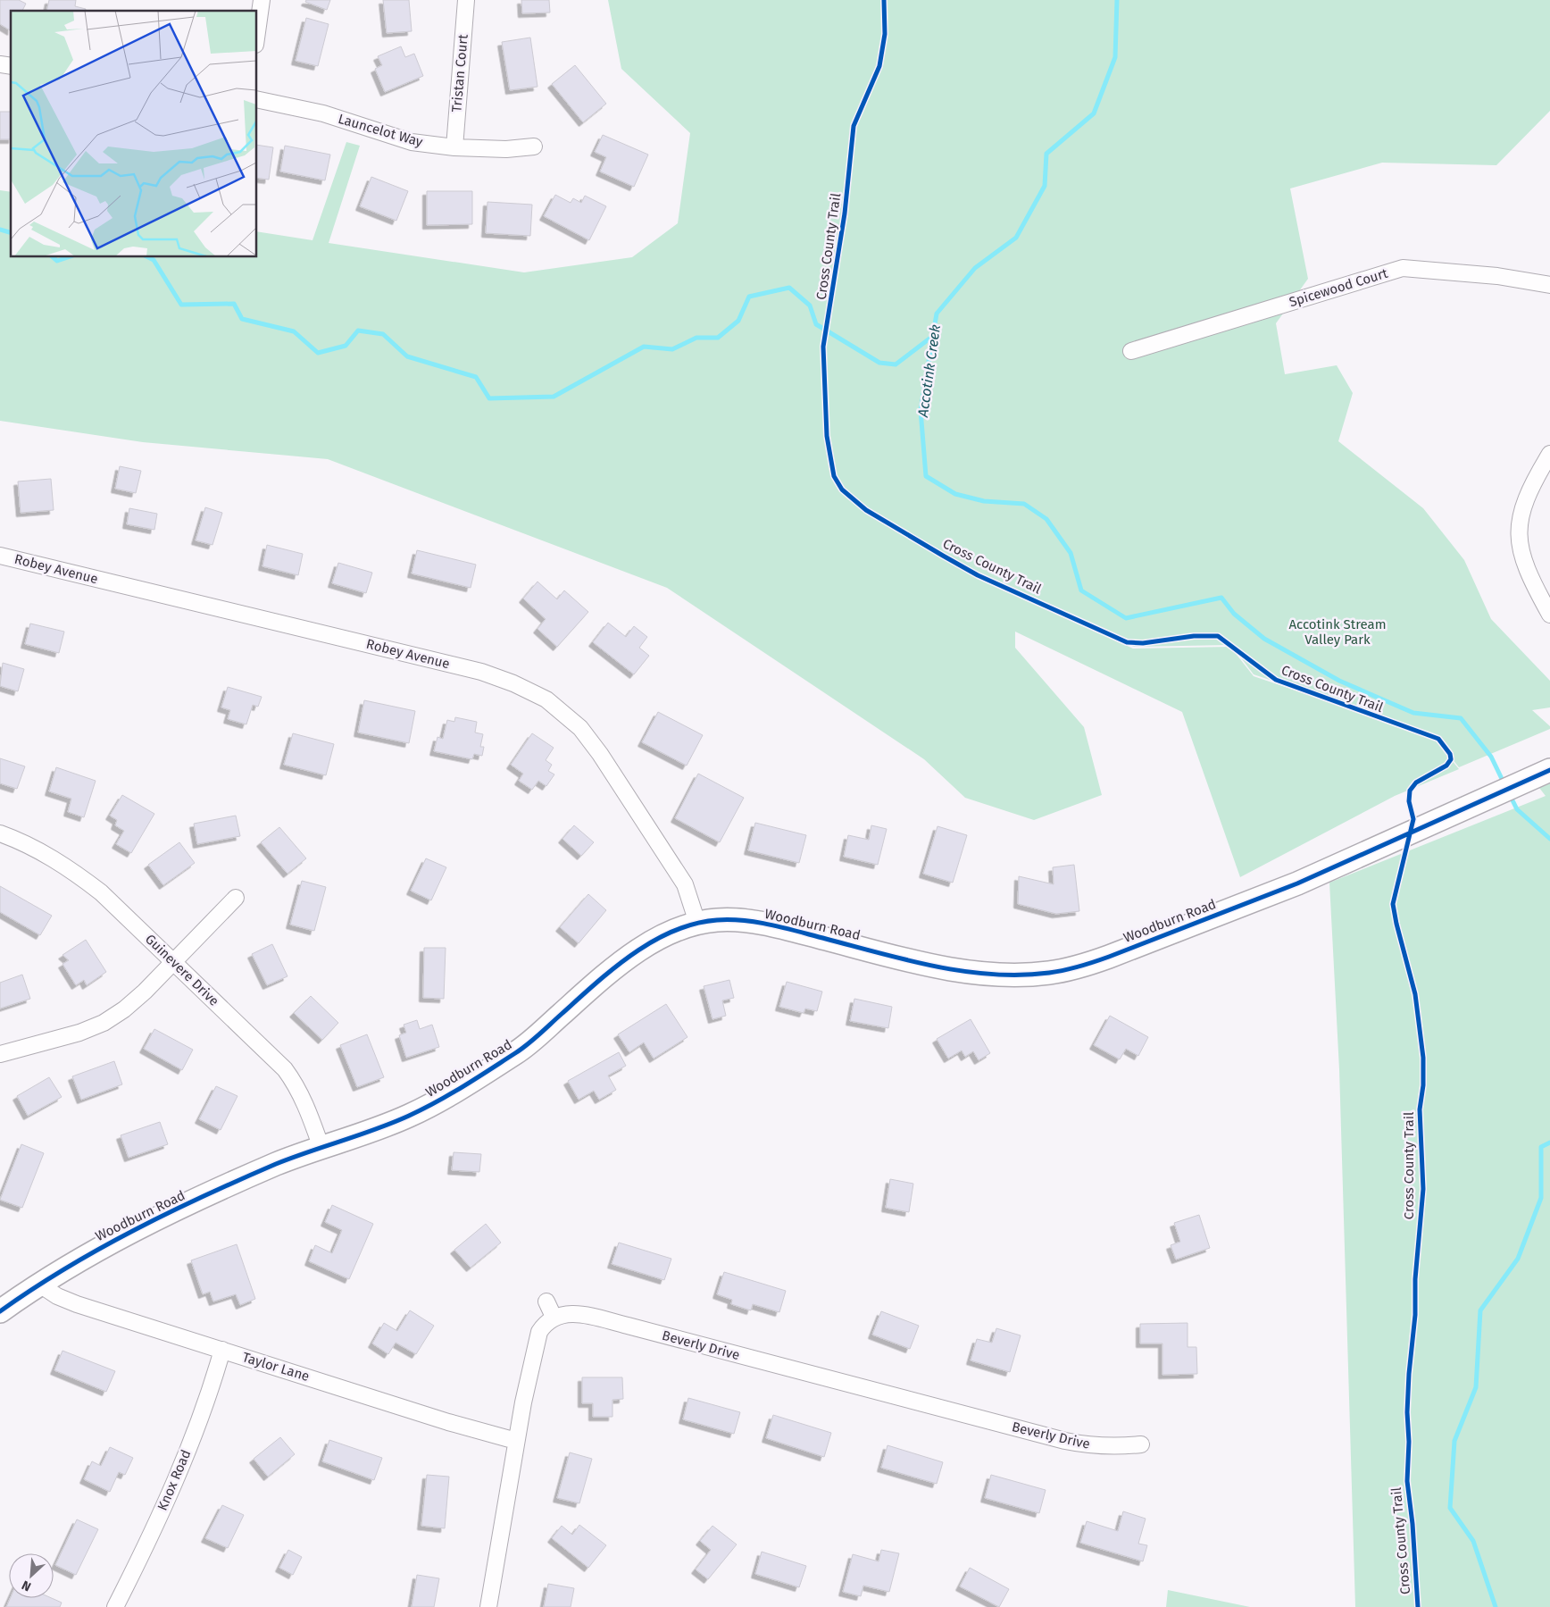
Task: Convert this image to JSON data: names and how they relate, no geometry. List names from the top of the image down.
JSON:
{
  "streets": {
    "street": [
      "Tristan Court",
      "Launcelot Way",
      "Spicewood Court",
      "Robey Avenue",
      "Woodburn Road",
      "Guinevere Drive",
      "Beverly Drive",
      "Taylor Lane",
      "Knox Road"
    ],
    "cycle path": ["Cross County Trail"]
  },
  "crossings": [
    ["Tristan Court", "Launcelot Way"],
    ["Robey Avenue", "Woodburn Road"],
    ["Woodburn Road", "Guinevere Drive"],
    ["Woodburn Road", "Taylor Lane"],
    ["Taylor Lane", "Knox Road"]
  ],
  "water": ["Accotink Creek"],
  "parks": ["Accotink Stream Valley Park"],
  "north": "bottom left"
}
